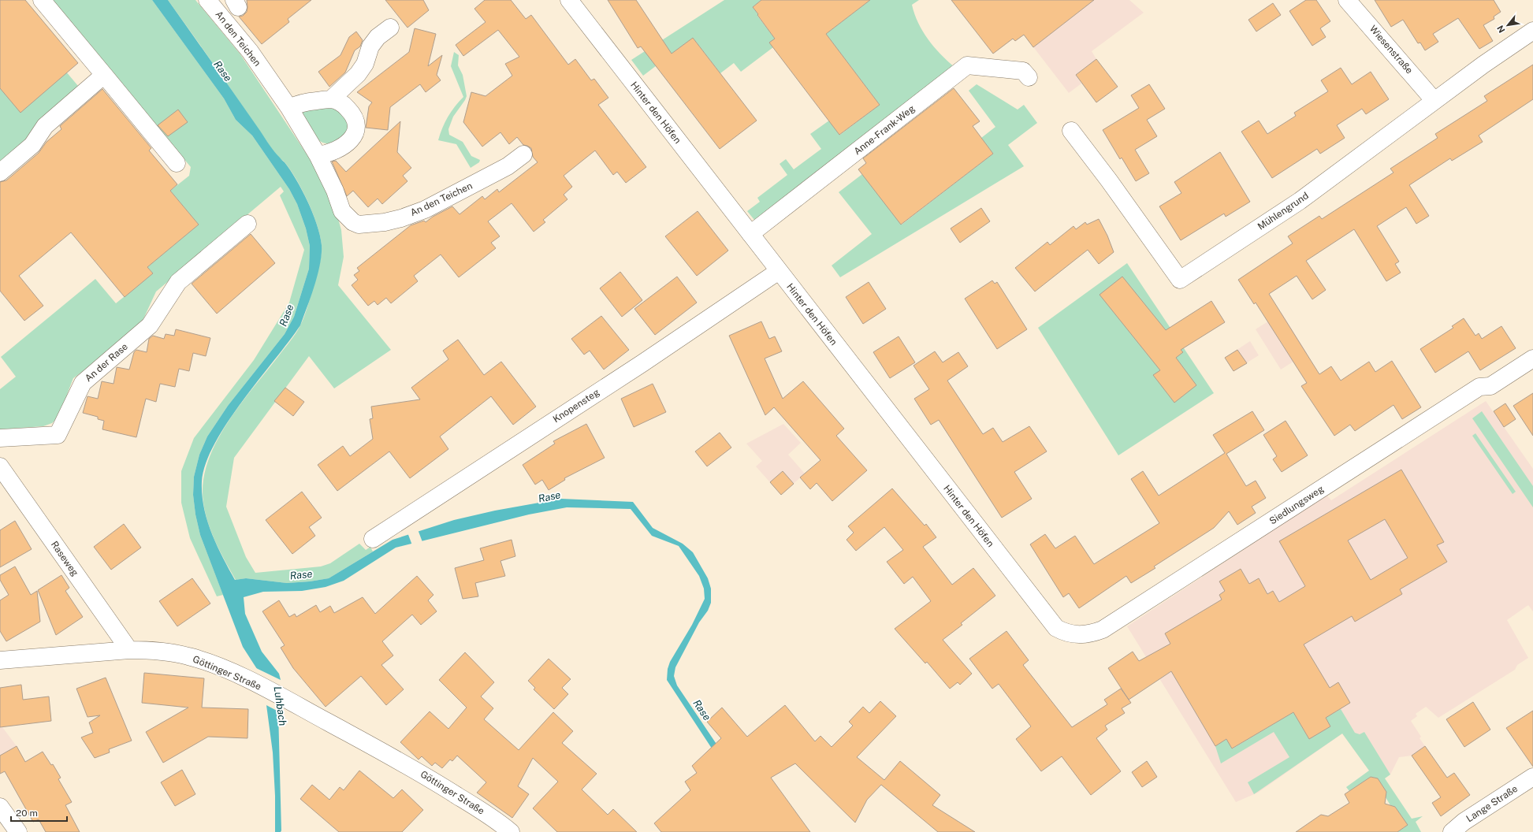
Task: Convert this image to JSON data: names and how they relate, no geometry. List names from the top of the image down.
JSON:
{
  "streets": {
    "street": [
      "An den Teichen",
      "Wiesenstraße",
      "Hinter den Höfen",
      "Anne-Frank-Weg",
      "Mühlengrund",
      "An der Rase",
      "Knopensteg",
      "Siedlungsweg",
      "Raseweg",
      "Göttinger Straße",
      "Lange Straße"
    ]
  },
  "crossings": [
    ["Wiesenstraße", "Mühlengrund"],
    ["Hinter den Höfen", "Anne-Frank-Weg"],
    ["Hinter den Höfen", "Knopensteg"],
    ["Hinter den Höfen", "Siedlungsweg"],
    ["Raseweg", "Göttinger Straße"]
  ],
  "water": ["Rase", "Luhbach"],
  "scale_bar": "20 m",
  "north": "bottom left"
}
